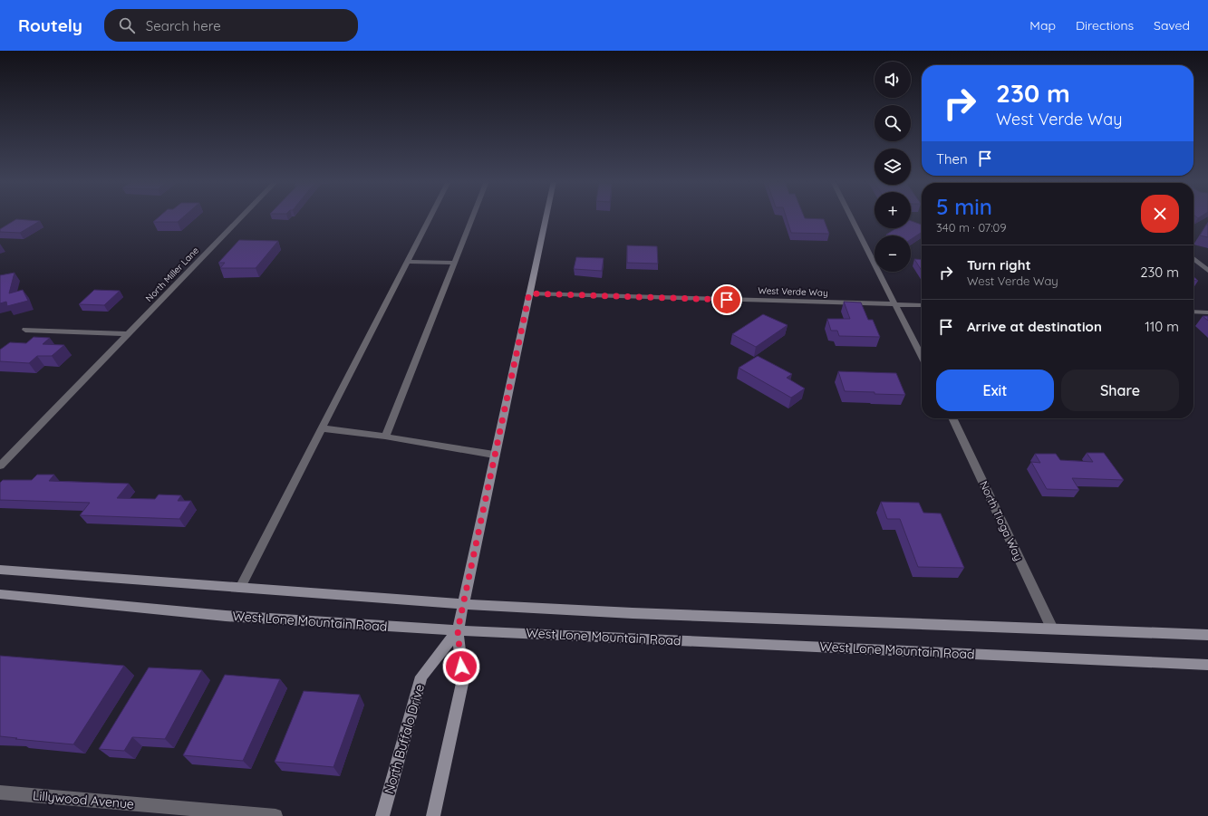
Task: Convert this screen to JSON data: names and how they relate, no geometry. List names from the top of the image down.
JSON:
{
  "streets": {
    "main road": ["West Lone Mountain Road", "North Buffalo Drive"],
    "street": [
      "North Miller Lane",
      "West Verde Way",
      "North Tioga Way",
      "Lillywood Avenue"
    ]
  },
  "crossings": [
    ["West Verde Way", "North Buffalo Drive"],
    ["West Lone Mountain Road", "North Buffalo Drive"]
  ],
  "page": {
    "header": "Routely",
    "search": "Search here",
    "nav": ["Map", "Directions", "Saved"],
    "map_buttons": ["+", "−"],
    "turn": ["230 m", "West Verde Way"],
    "then": "Then",
    "heading": ["5 min", "340 m · 07:09"],
    "list": [
      {
        "name": "Turn right",
        "note": "West Verde Way",
        "value": "230 m"
      },
      {
        "name": "Arrive at destination",
        "value": "110 m"
      }
    ],
    "buttons": ["Exit", "Share"]
  }
}
